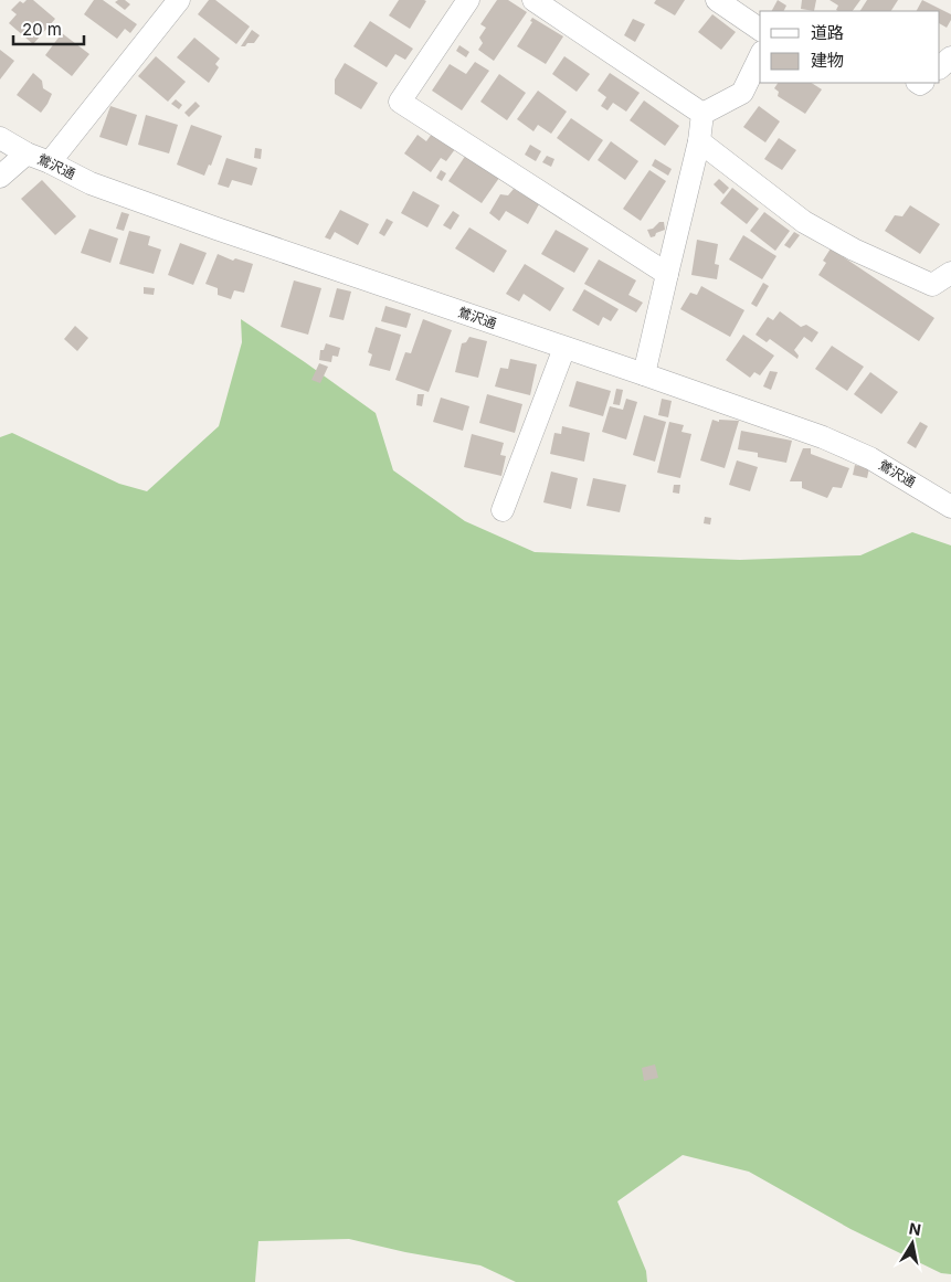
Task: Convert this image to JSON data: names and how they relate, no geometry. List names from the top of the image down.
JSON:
{
  "streets": {
    "street": ["鶯沢通"]
  },
  "legend": ["道路", "建物"],
  "scale_bar": "20 m",
  "north": "top"
}
